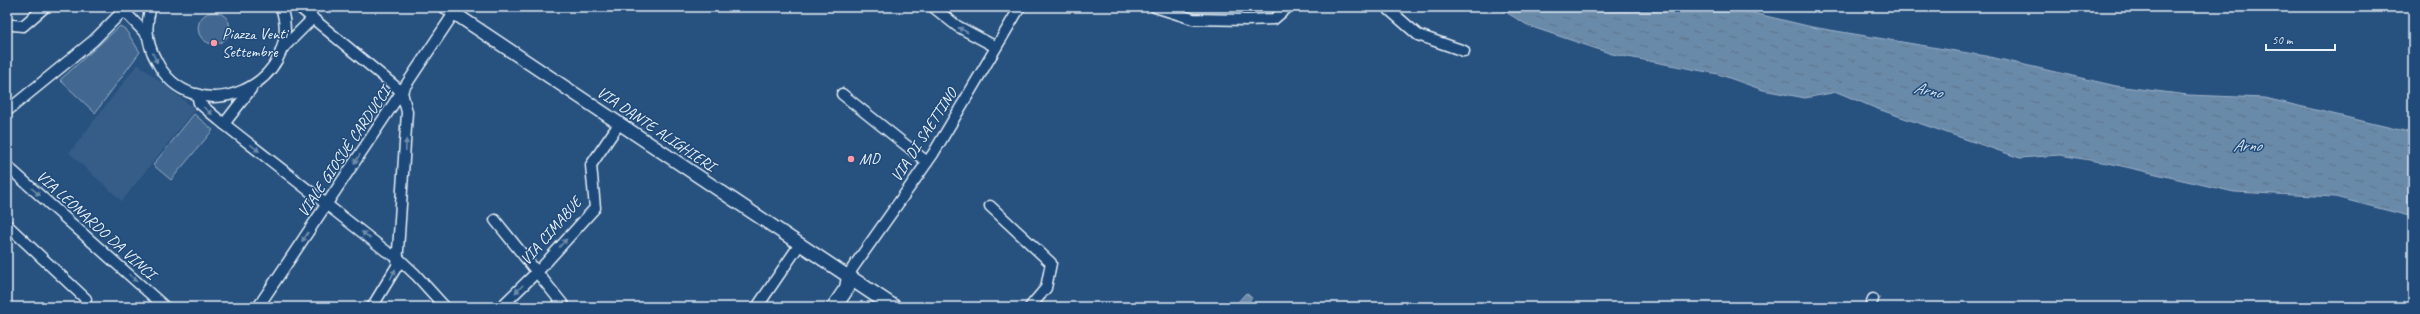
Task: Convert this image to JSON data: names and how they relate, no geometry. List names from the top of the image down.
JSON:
{
  "streets": {
    "street": [
      "VIA DANTE ALIGHIERI",
      "VIA DI SAETTINO",
      "VIALE GIOSUÈ CARDUCCI",
      "VIA LEONARDO DA VINCI",
      "VIA CIMABUE"
    ]
  },
  "crossings": [
    ["VIA DANTE ALIGHIERI", "VIA DI SAETTINO"],
    ["VIA DANTE ALIGHIERI", "VIALE GIOSUÈ CARDUCCI"],
    ["VIA DANTE ALIGHIERI", "VIA CIMABUE"]
  ],
  "one_way": ["VIALE GIOSUÈ CARDUCCI"],
  "water": ["Arno"],
  "places": ["Piazza Venti Settembre", "MD"],
  "scale_bar": "50 m"
}
